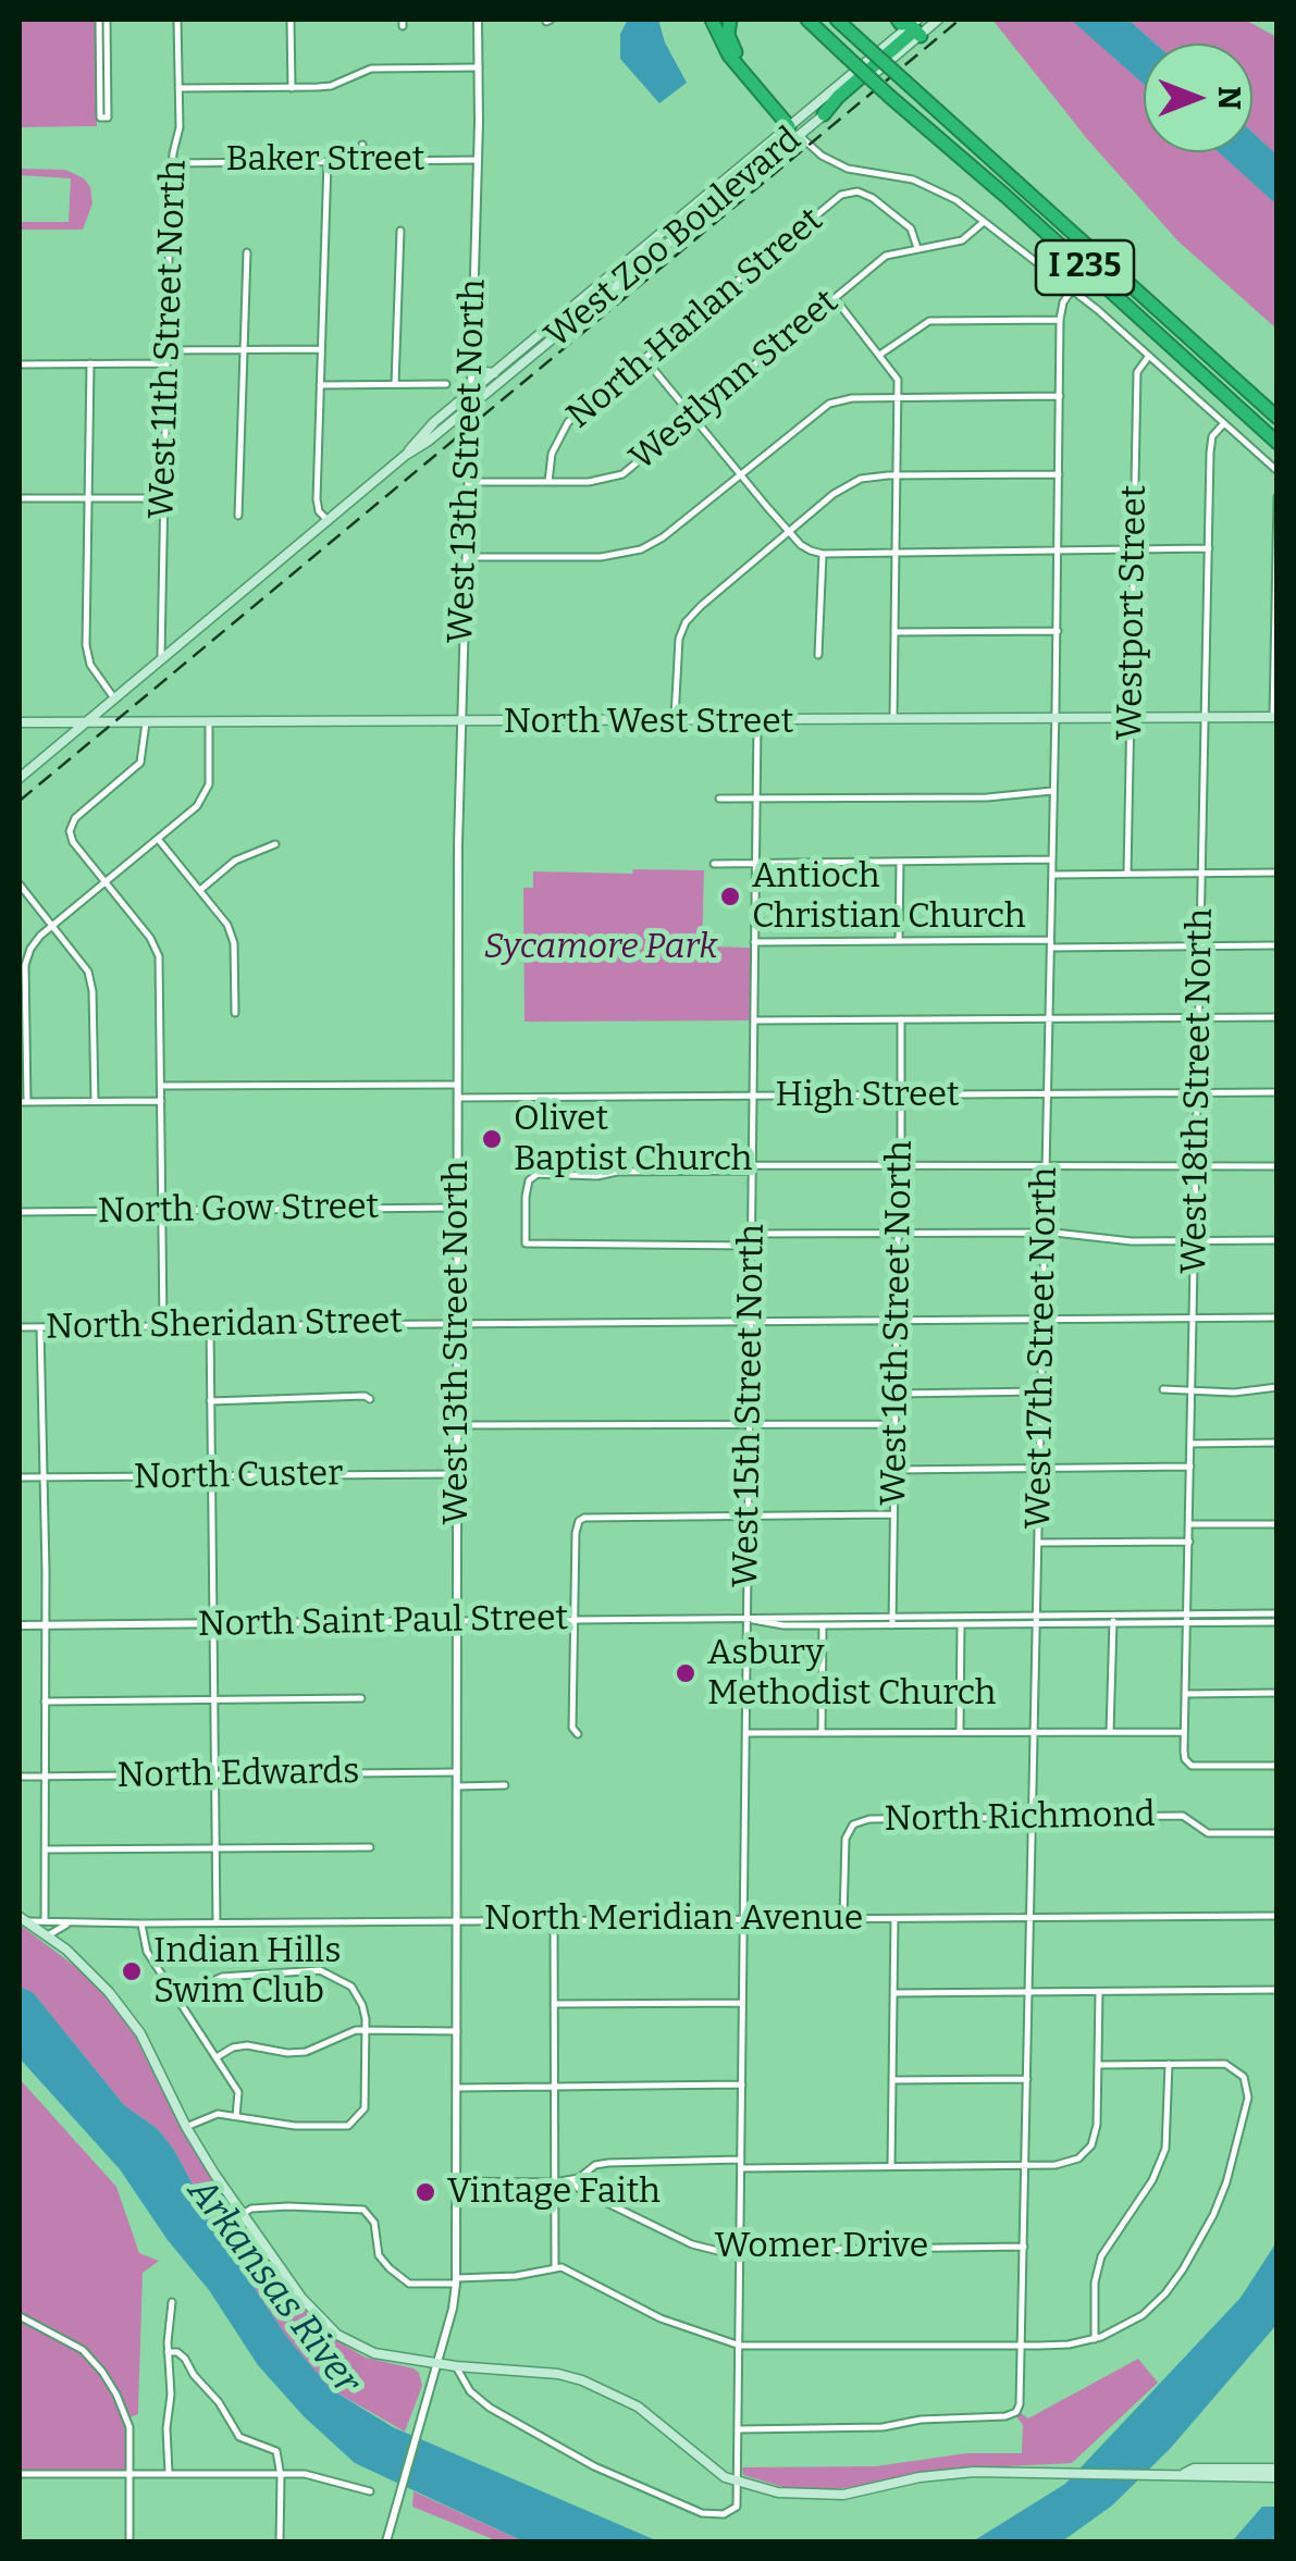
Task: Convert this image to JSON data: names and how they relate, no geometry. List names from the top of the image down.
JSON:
{
  "streets": {
    "highway": ["I 235"],
    "main road": ["West Zoo Boulevard", "North West Street"],
    "street": [
      "Baker Street",
      "North Harlan Street",
      "West 11th Street North",
      "Westlynn Street",
      "West 13th Street North",
      "Westport Street",
      "West 18th Street North",
      "High Street",
      "North Gow Street",
      "West 16th Street North",
      "North Sheridan Street",
      "West 17th Street North",
      "West 15th Street North",
      "North Custer",
      "North Saint Paul Street",
      "North Edwards",
      "North Richmond",
      "North Meridian Avenue",
      "Womer Drive"
    ]
  },
  "crossings": [
    ["Baker Street", "West 11th Street North"],
    ["Baker Street", "West 13th Street North"],
    ["West Zoo Boulevard", "West 11th Street North"],
    ["West Zoo Boulevard", "West 13th Street North"],
    ["West Zoo Boulevard", "North West Street"],
    ["North Harlan Street", "Westlynn Street"],
    ["Westlynn Street", "West 13th Street North"],
    ["West 13th Street North", "North West Street"],
    ["West 13th Street North", "High Street"],
    ["West 13th Street North", "North Gow Street"],
    ["West 13th Street North", "North Sheridan Street"],
    ["West 13th Street North", "North Custer"],
    ["West 13th Street North", "North Saint Paul Street"],
    ["West 13th Street North", "North Edwards"],
    ["West 13th Street North", "North Meridian Avenue"],
    ["Westport Street", "North West Street"],
    ["North West Street", "West 18th Street North"],
    ["North West Street", "West 17th Street North"],
    ["North West Street", "West 15th Street North"],
    ["West 18th Street North", "High Street"],
    ["West 18th Street North", "North Sheridan Street"],
    ["West 18th Street North", "North Saint Paul Street"],
    ["High Street", "West 16th Street North"],
    ["High Street", "West 17th Street North"],
    ["High Street", "West 15th Street North"],
    ["West 16th Street North", "North Sheridan Street"],
    ["West 16th Street North", "North Saint Paul Street"],
    ["North Sheridan Street", "West 17th Street North"],
    ["North Sheridan Street", "West 15th Street North"],
    ["West 17th Street North", "West 15th Street North"],
    ["West 17th Street North", "North Saint Paul Street"],
    ["West 17th Street North", "North Richmond"],
    ["West 17th Street North", "North Meridian Avenue"],
    ["West 17th Street North", "Womer Drive"],
    ["West 15th Street North", "North Saint Paul Street"],
    ["West 15th Street North", "North Meridian Avenue"],
    ["West 15th Street North", "Womer Drive"],
    ["North Richmond", "North Meridian Avenue"]
  ],
  "water": ["Arkansas River"],
  "parks": ["Sycamore Park"],
  "places": [
    "Antioch Christian Church",
    "Olivet Baptist Church",
    "Asbury Methodist Church",
    "Indian Hills Swim Club",
    "Vintage Faith"
  ],
  "north": "right"
}
